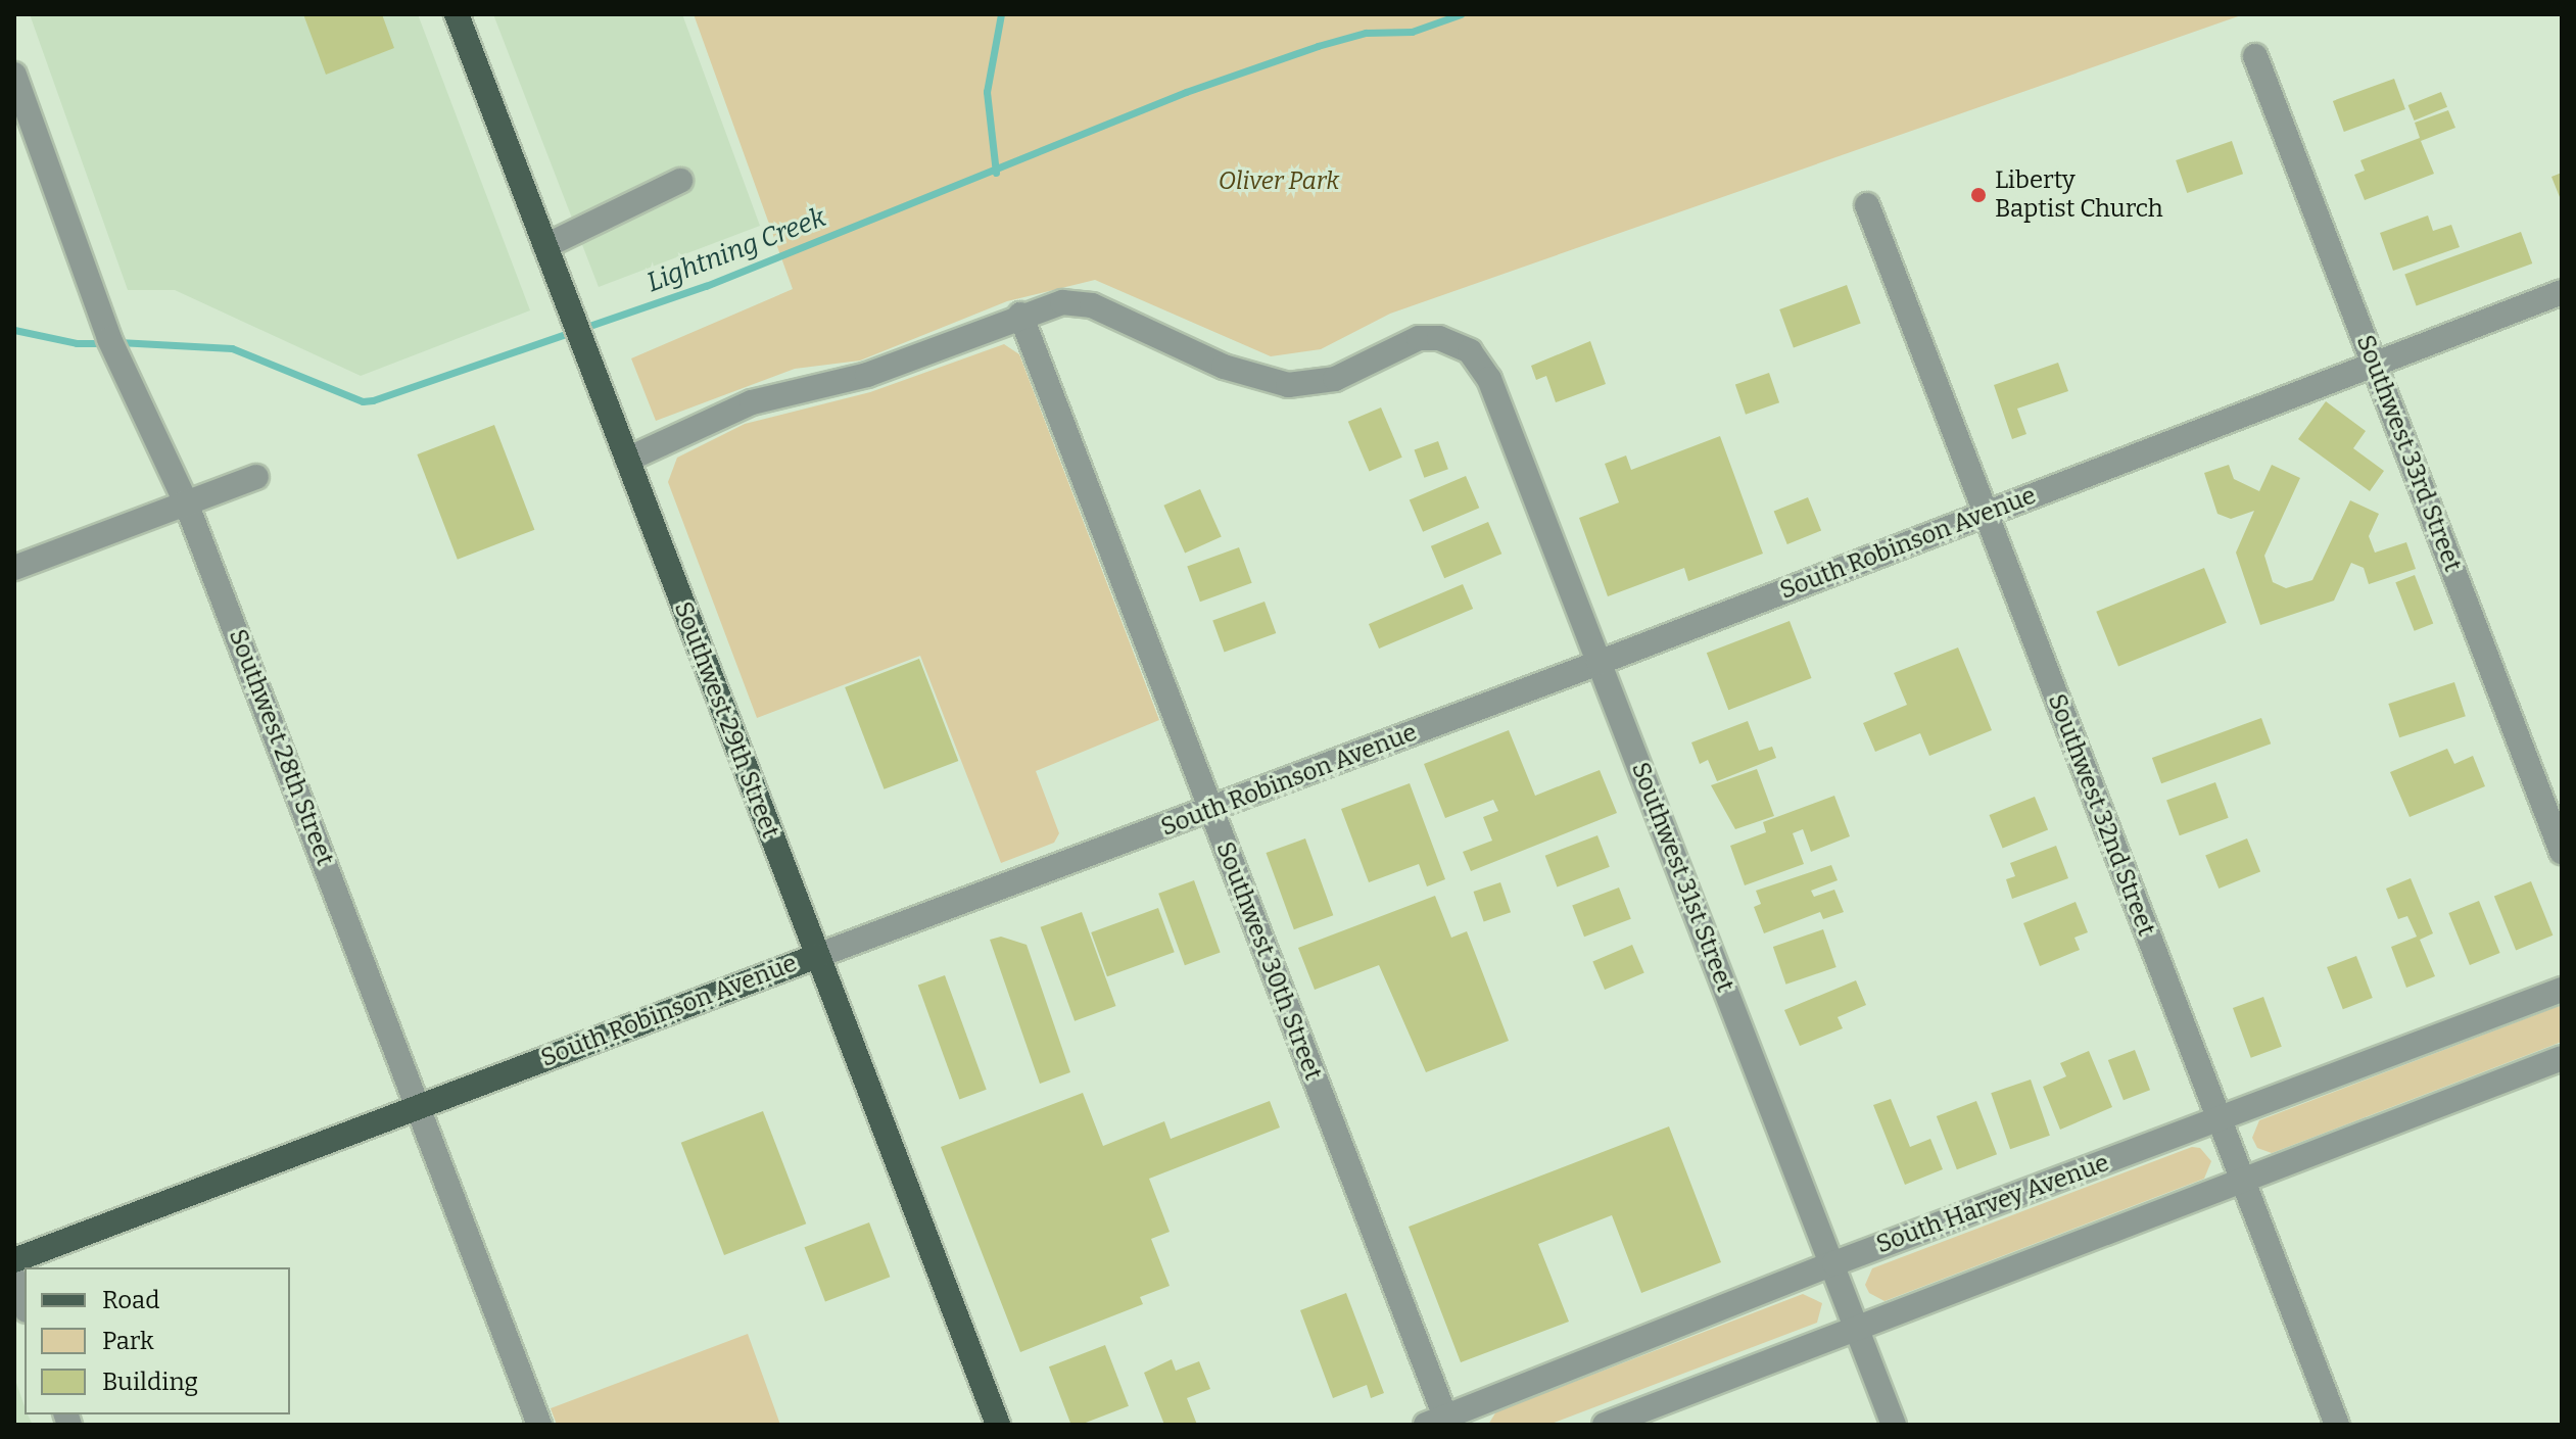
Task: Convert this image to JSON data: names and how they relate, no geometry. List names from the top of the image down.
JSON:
{
  "streets": {
    "main road": ["South Robinson Avenue", "Southwest 29th Street"],
    "street": [
      "Southwest 33rd Street",
      "Southwest 28th Street",
      "Southwest 32nd Street",
      "Southwest 31st Street",
      "Southwest 30th Street",
      "South Harvey Avenue"
    ]
  },
  "crossings": [
    ["Southwest 33rd Street", "South Robinson Avenue"],
    ["South Robinson Avenue", "Southwest 29th Street"],
    ["South Robinson Avenue", "Southwest 28th Street"],
    ["South Robinson Avenue", "Southwest 32nd Street"],
    ["South Robinson Avenue", "Southwest 31st Street"],
    ["South Robinson Avenue", "Southwest 30th Street"],
    ["Southwest 32nd Street", "South Harvey Avenue"],
    ["Southwest 31st Street", "Southwest 30th Street"],
    ["Southwest 31st Street", "South Harvey Avenue"],
    ["Southwest 30th Street", "South Harvey Avenue"]
  ],
  "water": ["Lightning Creek"],
  "parks": ["Oliver Park"],
  "places": ["Liberty Baptist Church"],
  "legend": ["Road", "Park", "Building"]
}
